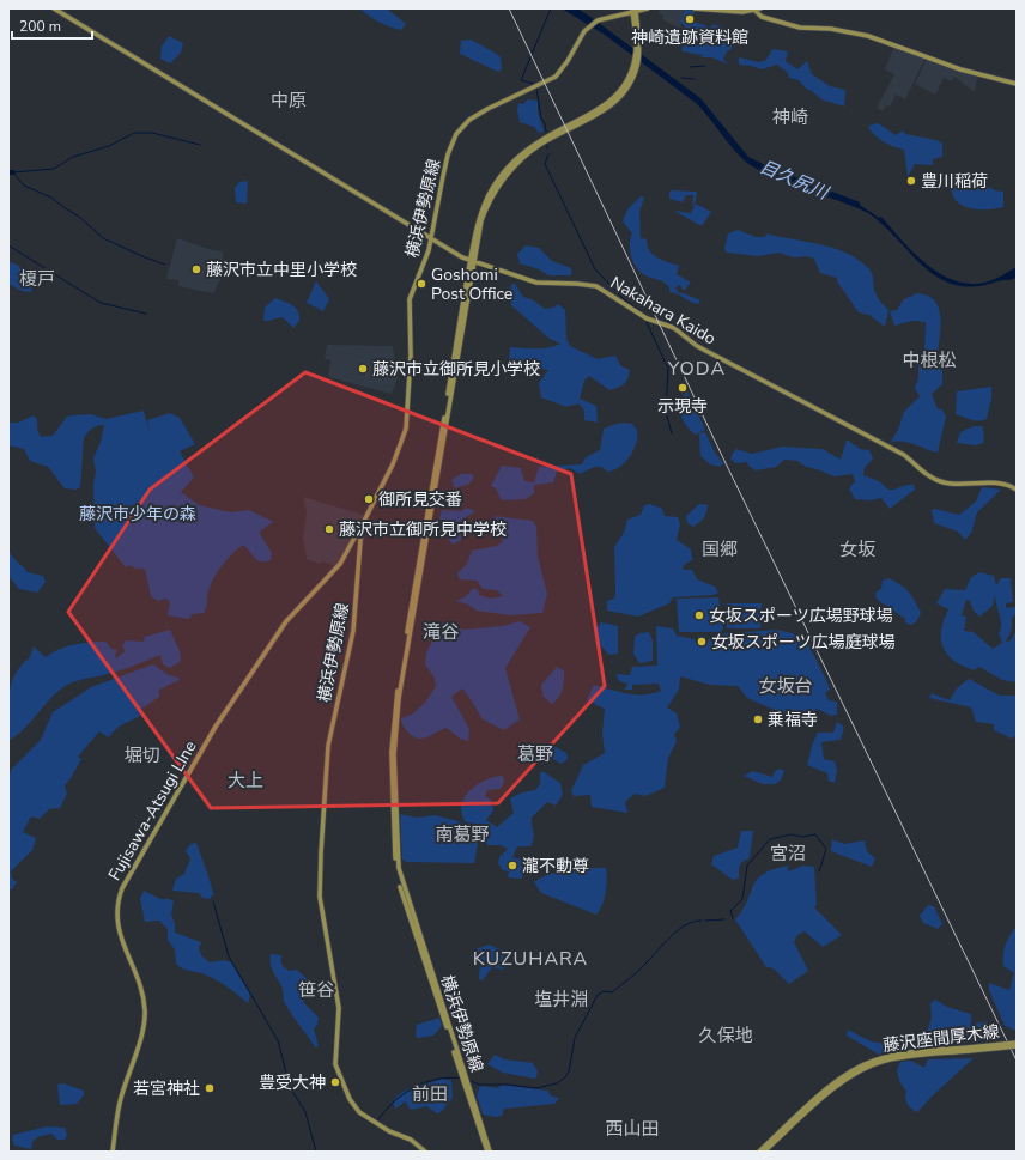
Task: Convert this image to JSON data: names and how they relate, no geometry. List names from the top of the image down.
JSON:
{
  "streets": {
    "main road": [
      "横浜伊勢原線",
      "Nakahara Kaido",
      "Fujisawa-Atsugi LIne",
      "藤沢座間厚木線"
    ]
  },
  "crossings": [
    ["横浜伊勢原線", "Nakahara Kaido"],
    ["横浜伊勢原線", "Fujisawa-Atsugi LIne"]
  ],
  "districts": [
    "中原",
    "神崎",
    "榎戸",
    "中根松",
    "YODA",
    "国郷",
    "女坂",
    "滝谷",
    "女坂台",
    "葛野",
    "堀切",
    "大上",
    "南葛野",
    "宮沼",
    "KUZUHARA",
    "笹谷",
    "塩井淵",
    "久保地",
    "前田",
    "西山田"
  ],
  "water": ["目久尻川"],
  "parks": ["藤沢市少年の森"],
  "places": [
    "神崎遺跡資料館",
    "豊川稲荷",
    "藤沢市立中里小学校",
    "Goshomi Post Office",
    "藤沢市立御所見小学校",
    "示現寺",
    "御所見交番",
    "藤沢市立御所見中学校",
    "女坂スポーツ広場野球場",
    "女坂スポーツ広場庭球場",
    "乗福寺",
    "瀧不動尊",
    "豊受大神",
    "若宮神社"
  ],
  "scale_bar": "200 m"
}
